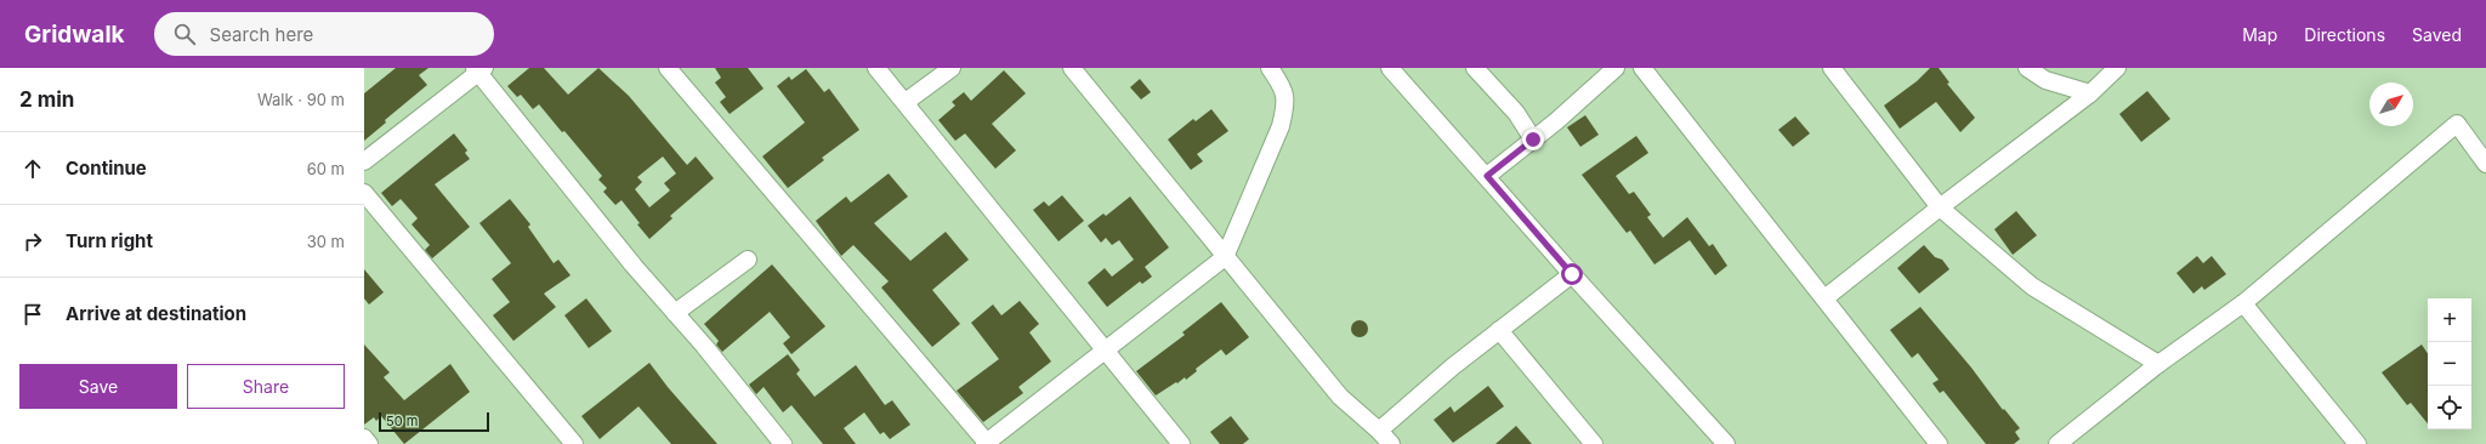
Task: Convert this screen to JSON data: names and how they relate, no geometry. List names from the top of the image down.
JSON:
{
  "scale_bar": "50 m",
  "north": "top right",
  "page": {
    "header": "Gridwalk",
    "search": "Search here",
    "nav": ["Map", "Directions", "Saved"],
    "heading": ["2 min", "Walk · 90 m"],
    "list": [
      ["Continue", "60 m"],
      ["Turn right", "30 m"],
      "Arrive at destination"
    ],
    "map_buttons": ["+", "−"],
    "buttons": ["Save", "Share"],
    "scale": "50 m"
  }
}
